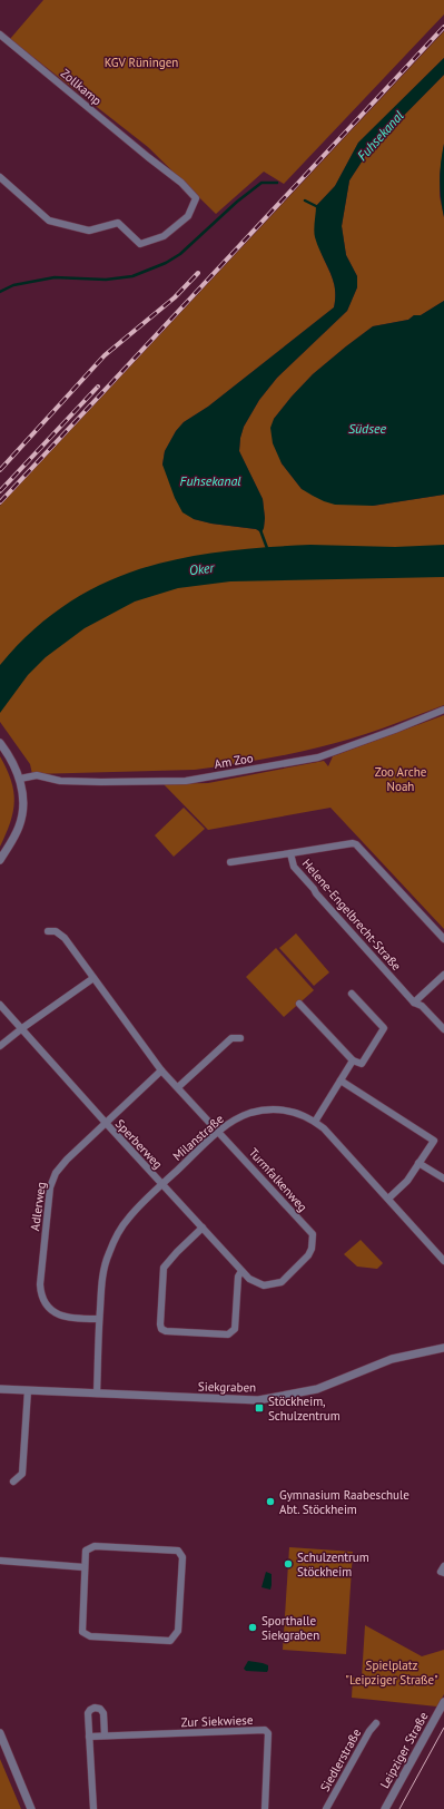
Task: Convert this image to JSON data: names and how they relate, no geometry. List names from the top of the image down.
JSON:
{
  "streets": {
    "street": [
      "Zollkamp",
      "Am Zoo",
      "Helene-Engelbrecht-Straße",
      "Milanstraße",
      "Sperberweg",
      "Turmfalkenweg",
      "Adlerweg",
      "Siekgraben",
      "Zur Siekwiese",
      "Leipziger Straße",
      "Siedlerstraße"
    ]
  },
  "crossings": [
    ["Milanstraße", "Sperberweg"],
    ["Milanstraße", "Turmfalkenweg"],
    ["Milanstraße", "Adlerweg"],
    ["Milanstraße", "Siekgraben"],
    ["Sperberweg", "Turmfalkenweg"],
    ["Sperberweg", "Adlerweg"],
    ["Turmfalkenweg", "Adlerweg"]
  ],
  "water": ["Fuhsekanal", "Südsee", "Oker"],
  "parks": ["KGV Rüningen", "Zoo Arche Noah", "Spielplatz \"Leipziger Straße\""],
  "places": {
    "transit": ["Stöckheim, Schulzentrum"],
    "other": ["Gymnasium Raabeschule Abt. Stöckheim", "Schulzentrum Stöckheim", "Sporthalle Siekgraben"]
  }
}
